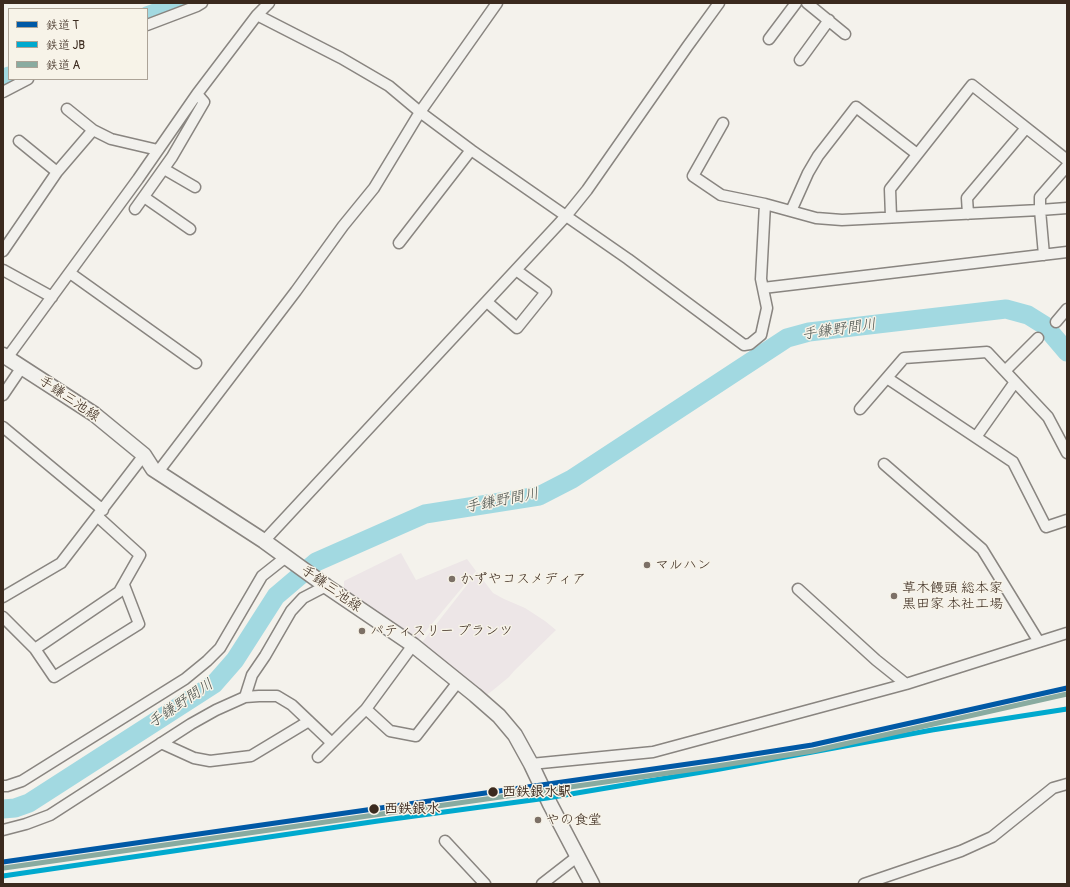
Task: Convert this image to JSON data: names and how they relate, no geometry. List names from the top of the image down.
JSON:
{
  "streets": {
    "main road": ["手鎌三池線"]
  },
  "water": ["手鎌野間川"],
  "places": [
    "マルハン",
    "かずやコスメディア",
    "草木饅頭 総本家 黒田家 本社工場",
    "パティスリー プランツ",
    "西鉄銀水駅",
    "西鉄銀水",
    "やの食堂"
  ],
  "lines": ["rail line T", "rail line A", "rail line JB"],
  "legend": ["鉄道 T", "鉄道 JB", "鉄道 A"]
}
